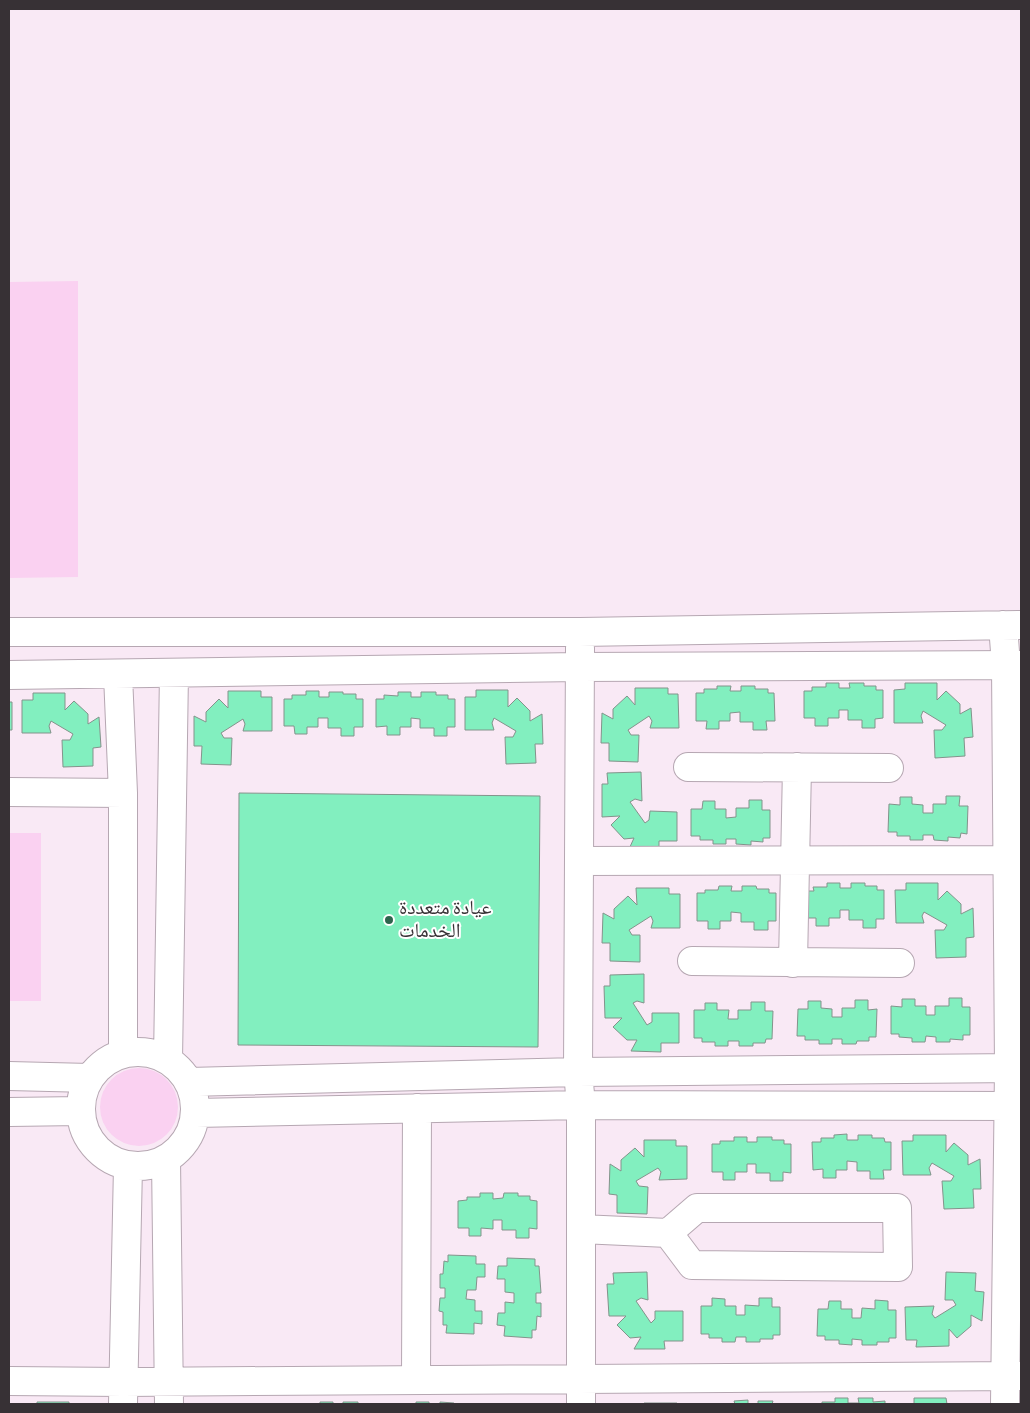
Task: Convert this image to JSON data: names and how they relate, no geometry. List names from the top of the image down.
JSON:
{
  "places": ["عيادة متعددة الخدمات"]
}
